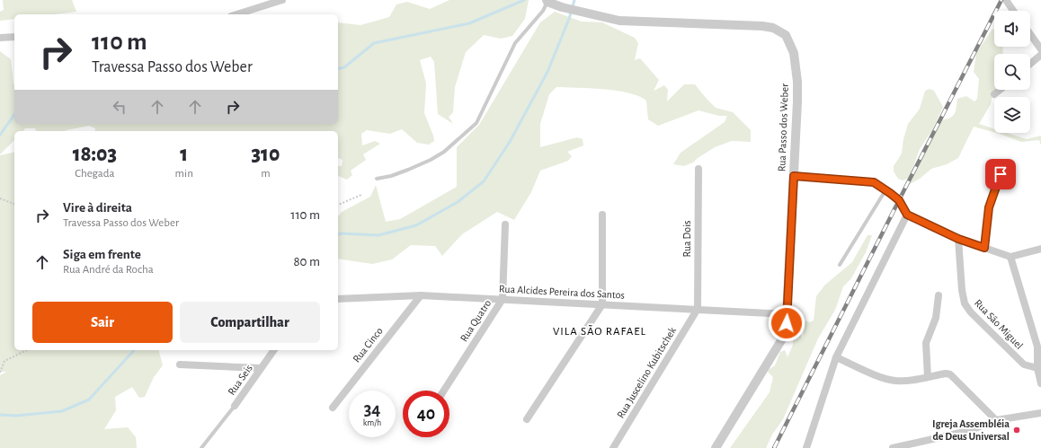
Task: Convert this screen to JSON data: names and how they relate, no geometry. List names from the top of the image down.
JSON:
{
  "streets": {
    "street": [
      "Rua Passo dos Weber",
      "Rua Dois",
      "Rua Alcides Pereira dos Santos",
      "Rua Quatro",
      "Rua São Miguel",
      "Rua Cinco",
      "Rua Juscelino Kubitschek",
      "Rua Seis"
    ]
  },
  "crossings": [
    ["Rua Passo dos Weber", "Rua Alcides Pereira dos Santos"],
    ["Rua Dois", "Rua Alcides Pereira dos Santos"],
    ["Rua Dois", "Rua Juscelino Kubitschek"],
    ["Rua Alcides Pereira dos Santos", "Rua Quatro"],
    ["Rua Alcides Pereira dos Santos", "Rua Cinco"],
    ["Rua Alcides Pereira dos Santos", "Rua Juscelino Kubitschek"]
  ],
  "districts": ["VILA SÃO RAFAEL"],
  "places": ["Igreja Assembléia de Deus Universal"],
  "page": {
    "turn": ["110 m", "Travessa Passo dos Weber"],
    "eta": [
      "18:03",
      "Chegada",
      "1",
      "min",
      "310",
      "m"
    ],
    "list": [
      {
        "name": "Vire à direita",
        "note": "Travessa Passo dos Weber",
        "value": "110 m"
      },
      {
        "name": "Siga em frente",
        "note": "Rua André da Rocha",
        "value": "80 m"
      }
    ],
    "buttons": ["Sair", "Compartilhar"],
    "speed": "34 km/h",
    "limit": "40"
  }
}
